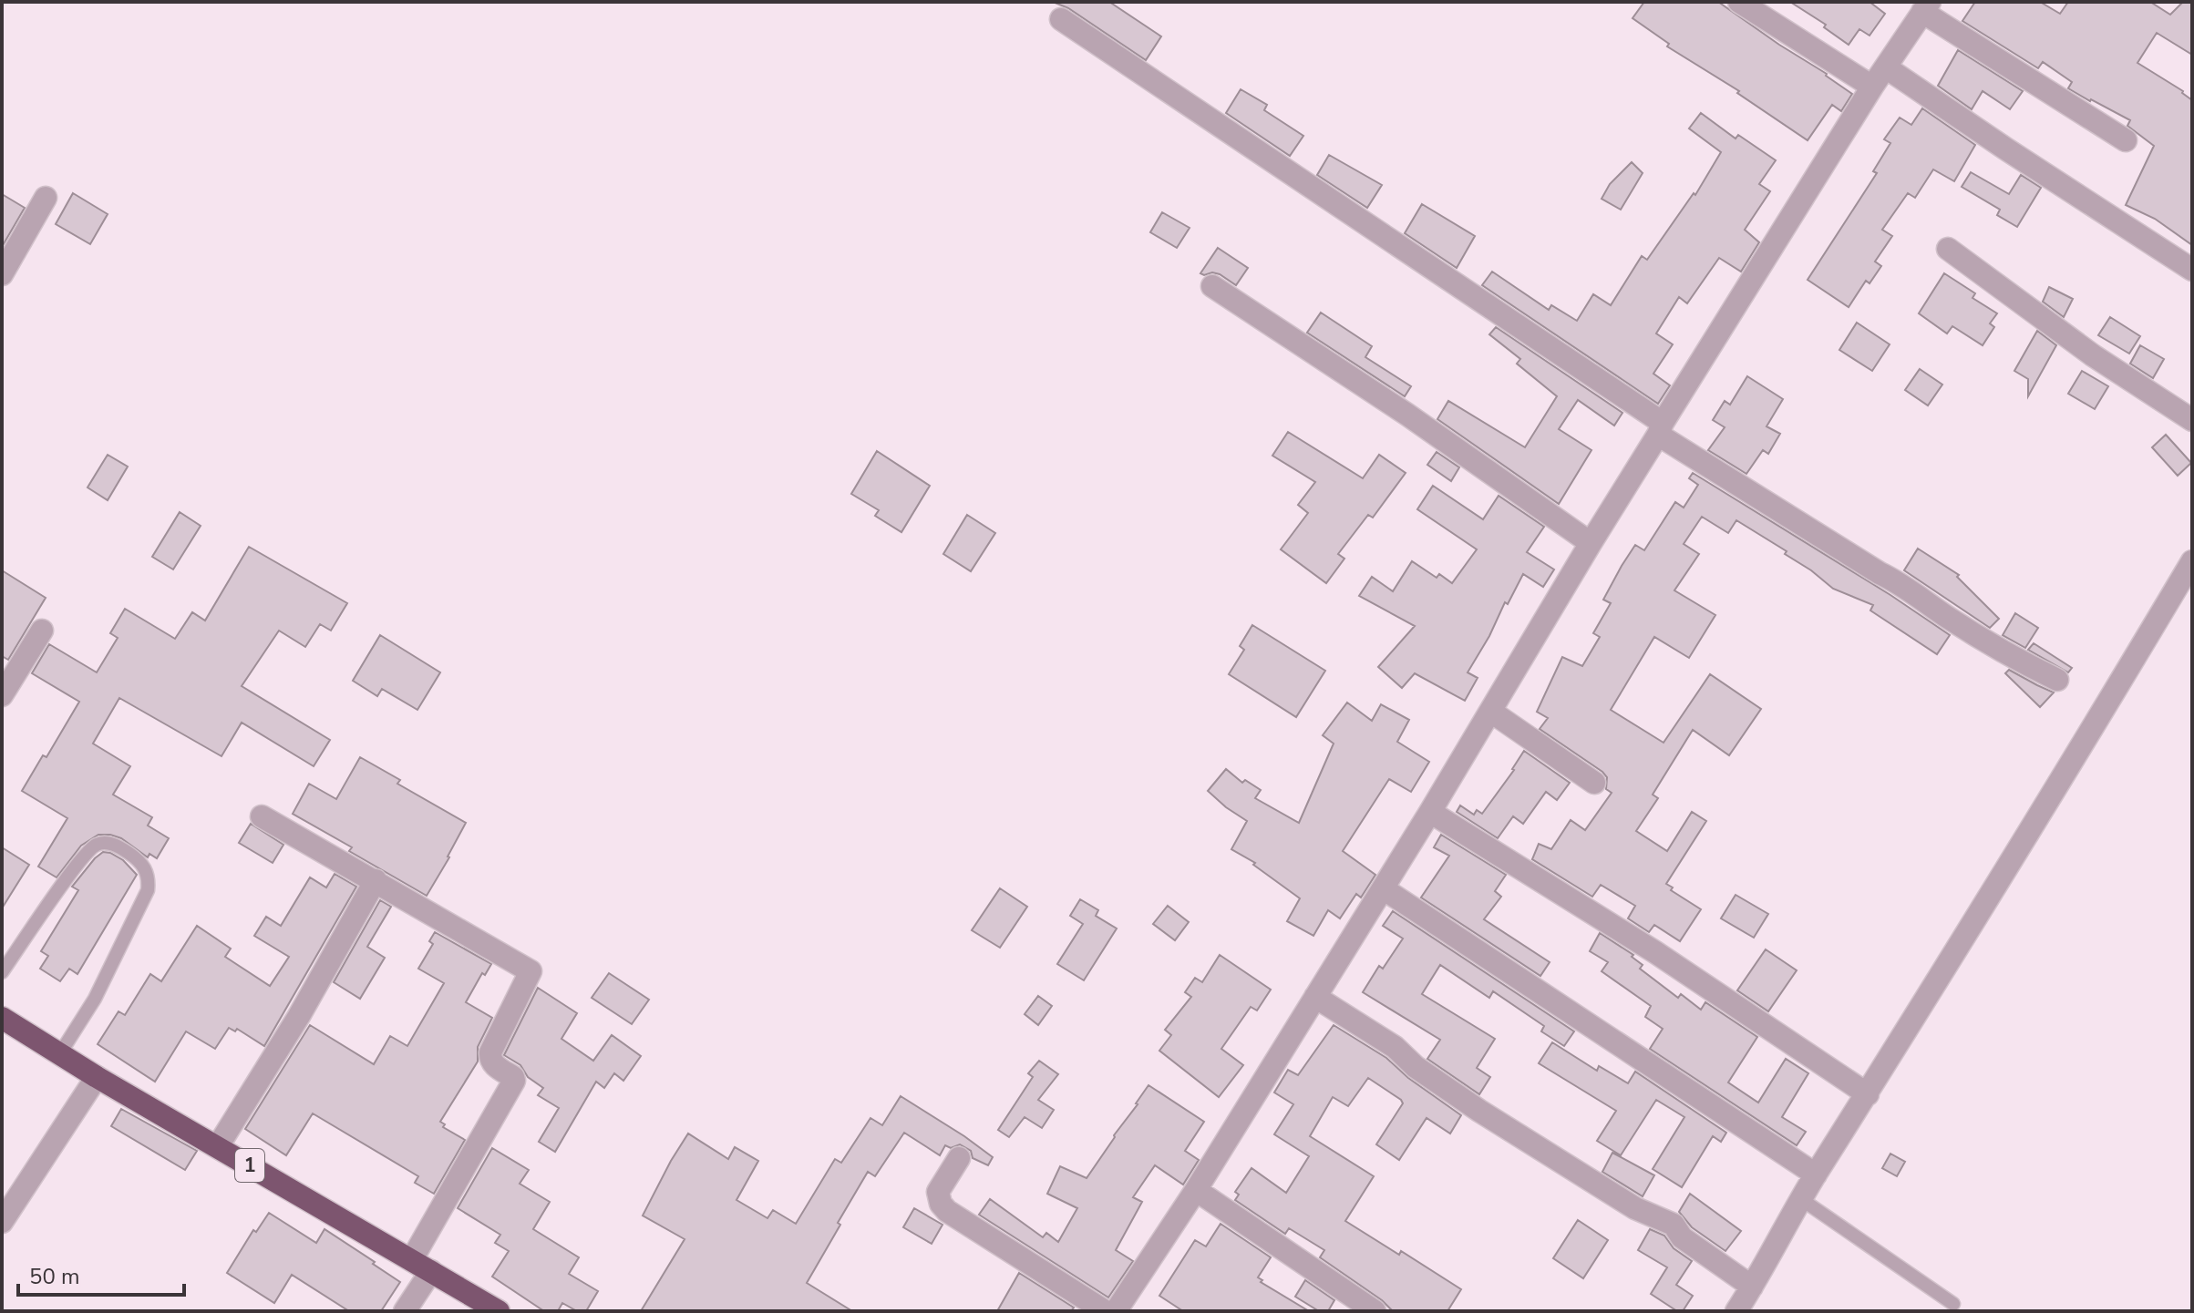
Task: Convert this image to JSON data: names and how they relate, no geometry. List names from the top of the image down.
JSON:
{
  "streets": {
    "highway": ["1"]
  },
  "scale_bar": "50 m"
}
